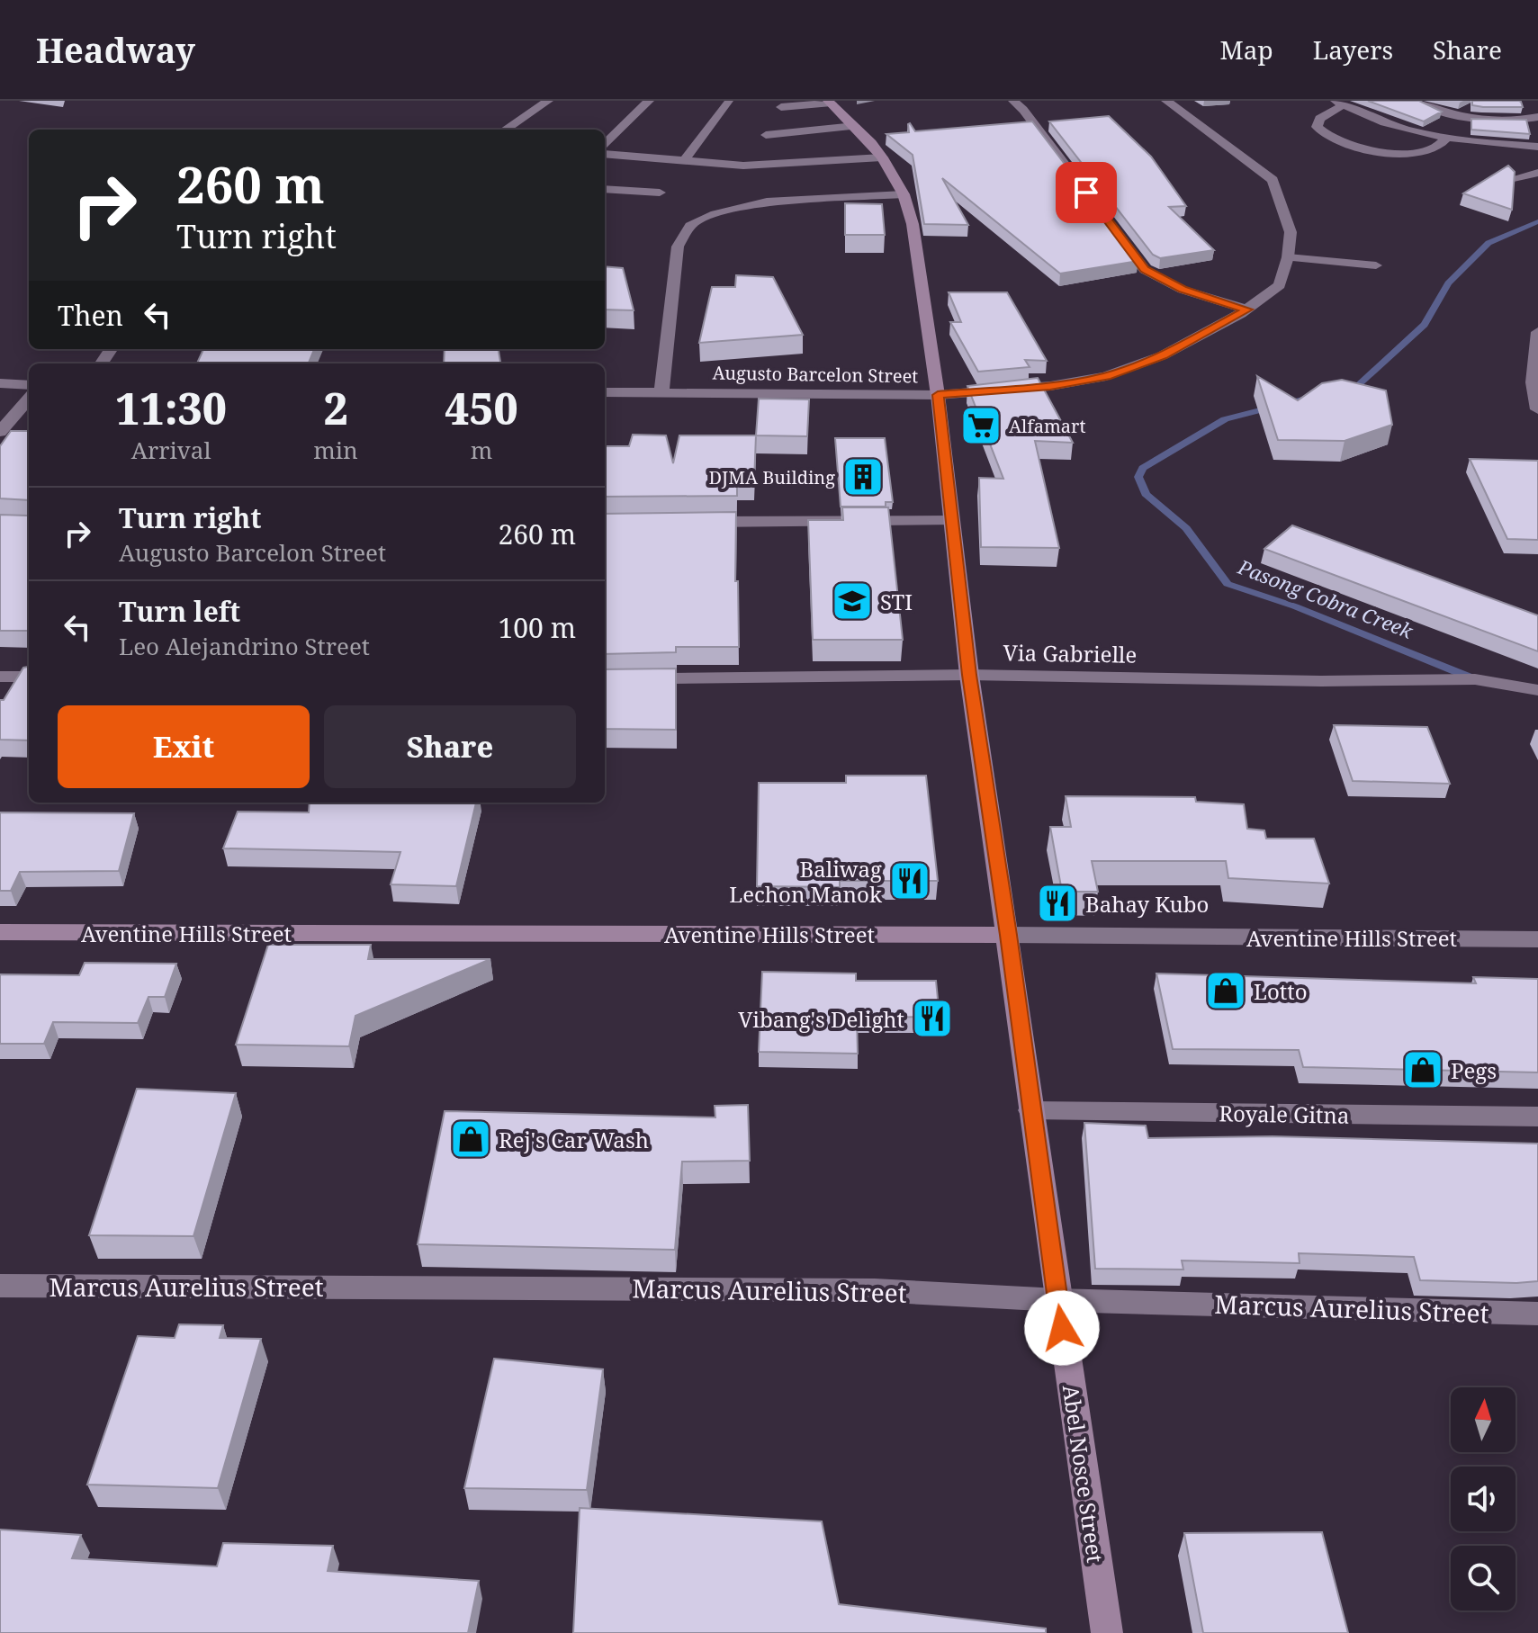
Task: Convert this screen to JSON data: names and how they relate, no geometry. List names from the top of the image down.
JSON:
{
  "streets": {
    "street": [
      "Augusto Barcelon Street",
      "Via Gabrielle",
      "Aventine Hills Street",
      "Royale Gitna",
      "Marcus Aurelius Street",
      "Abel Nosce Street"
    ]
  },
  "crossings": [
    ["Augusto Barcelon Street", "Abel Nosce Street"],
    ["Via Gabrielle", "Abel Nosce Street"],
    ["Aventine Hills Street", "Abel Nosce Street"],
    ["Royale Gitna", "Abel Nosce Street"],
    ["Marcus Aurelius Street", "Abel Nosce Street"]
  ],
  "water": ["Pasong Cobra Creek"],
  "places": {
    "supermarket": ["Alfamart"],
    "building": ["DJMA Building"],
    "school or university": ["STI"],
    "restaurant": ["Baliwag Lechon Manok", "Bahay Kubo", "Vibang's Delight"],
    "shop": ["Lotto", "Pegs", "Rej's Car Wash"]
  },
  "north": "top",
  "page": {
    "header": "Headway",
    "nav": ["Map", "Layers", "Share"],
    "turn": ["260 m", "Turn right"],
    "then": "Then",
    "eta": [
      "11:30",
      "Arrival",
      "2",
      "min",
      "450",
      "m"
    ],
    "list": [
      {
        "name": "Turn right",
        "note": "Augusto Barcelon Street",
        "value": "260 m"
      },
      {
        "name": "Turn left",
        "note": "Leo Alejandrino Street",
        "value": "100 m"
      }
    ],
    "buttons": ["Exit", "Share"]
  }
}
